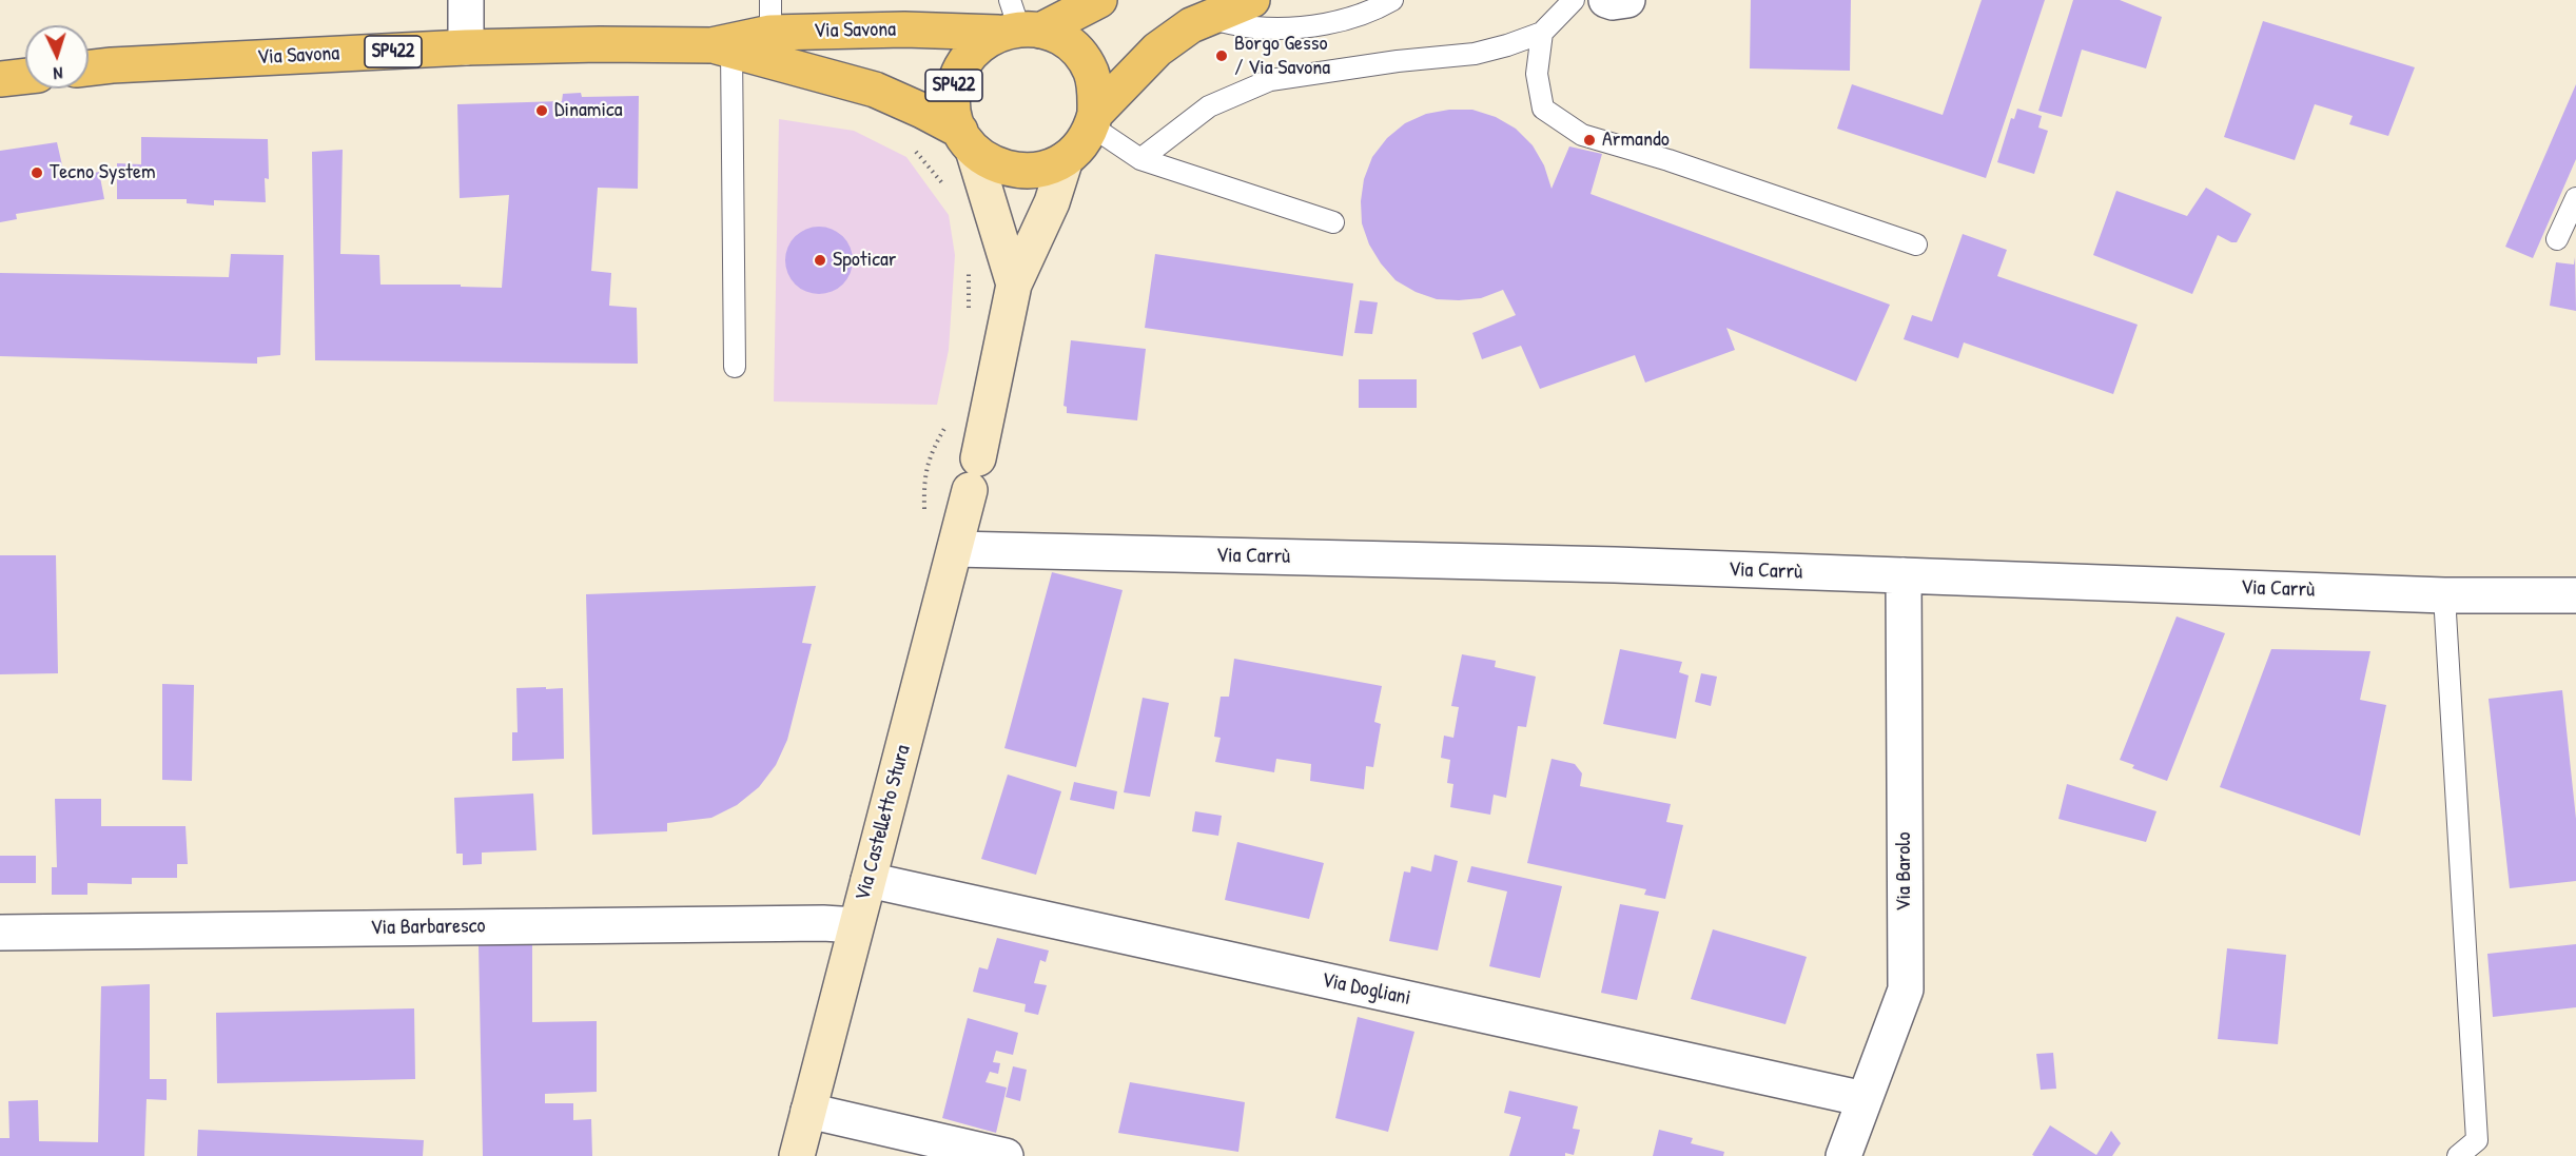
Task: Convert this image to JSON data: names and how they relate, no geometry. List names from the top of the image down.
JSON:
{
  "streets": {
    "main road": ["Via Savona", "SP422"],
    "street": [
      "Via Carrù",
      "Via Castelletto Stura",
      "Via Barolo",
      "Via Barbaresco",
      "Via Dogliani"
    ]
  },
  "crossings": [
    ["Via Savona", "SP422"],
    ["Via Savona", "Via Castelletto Stura"],
    ["SP422", "Via Castelletto Stura"],
    ["Via Carrù", "Via Castelletto Stura"],
    ["Via Carrù", "Via Barolo"],
    ["Via Castelletto Stura", "Via Barbaresco"],
    ["Via Castelletto Stura", "Via Dogliani"],
    ["Via Barolo", "Via Dogliani"]
  ],
  "places": [
    "Borgo Gesso / Via Savona",
    "Dinamica",
    "Armando",
    "Tecno System",
    "Spoticar"
  ],
  "north": "bottom"
}
